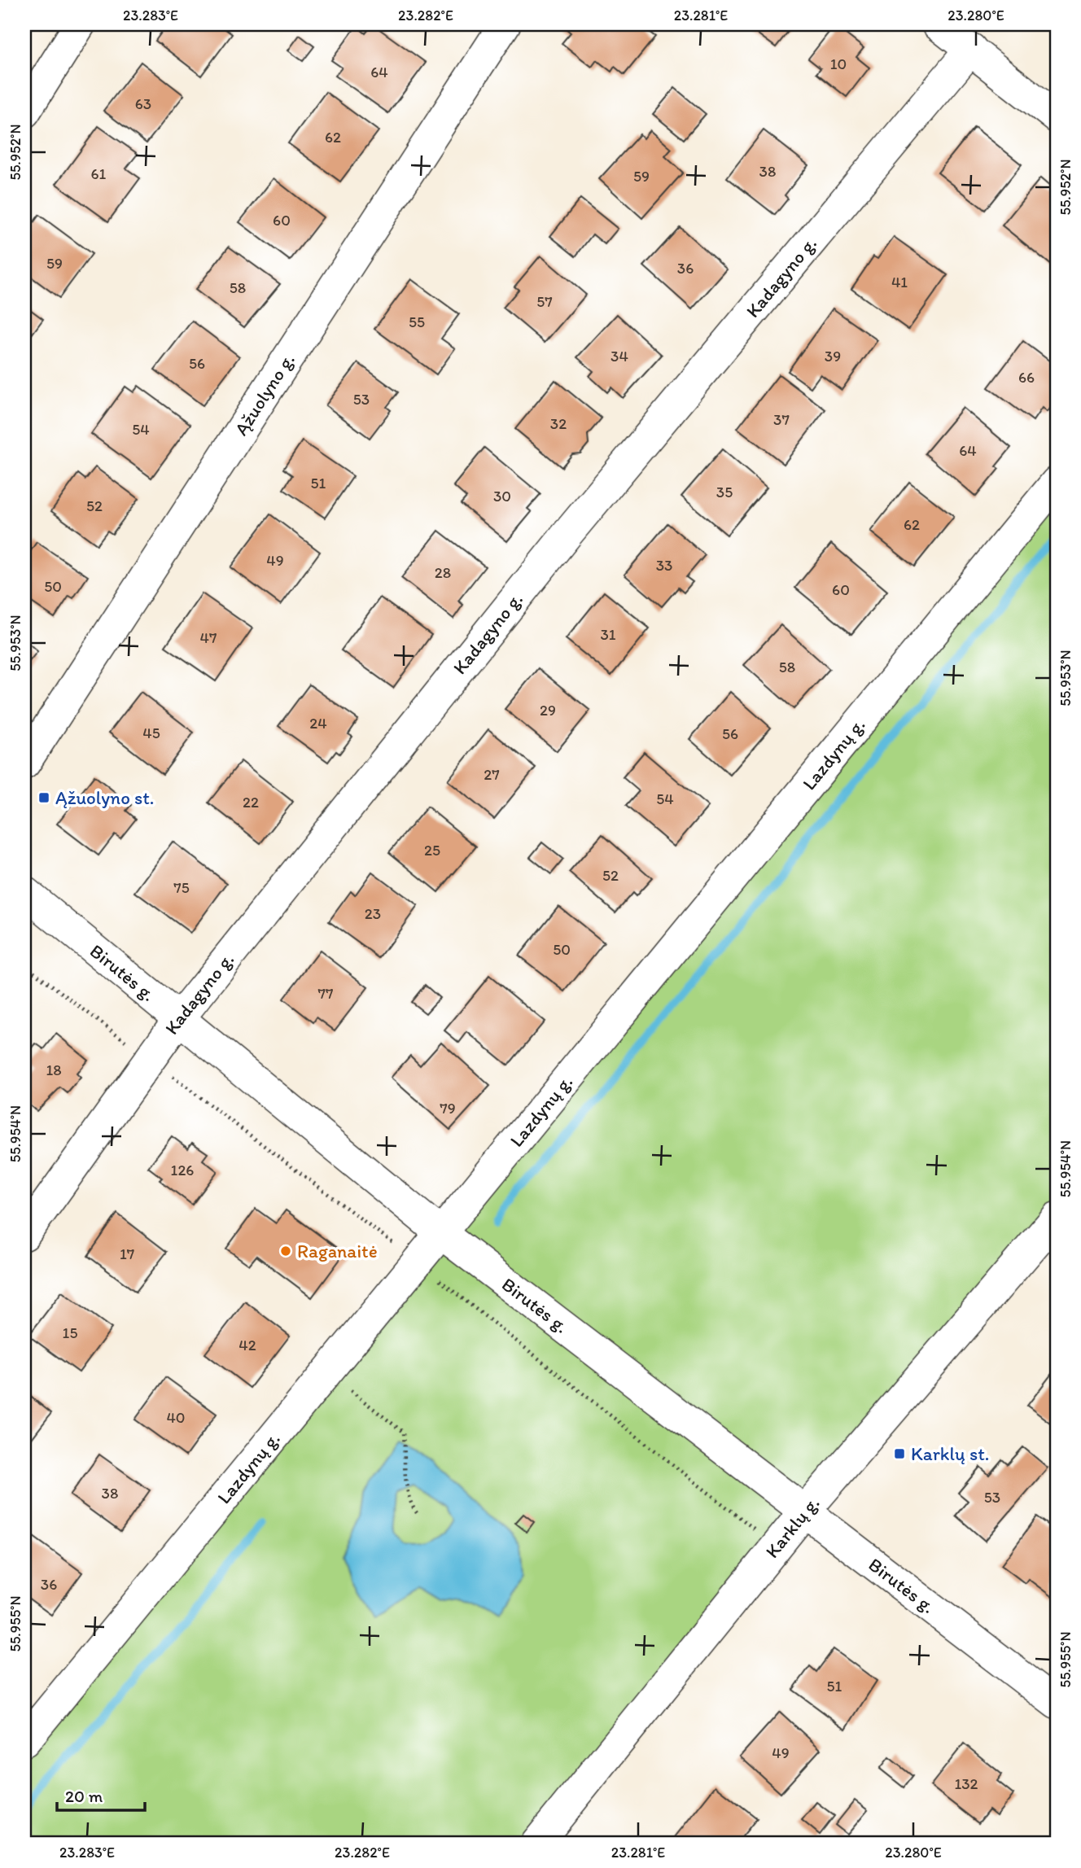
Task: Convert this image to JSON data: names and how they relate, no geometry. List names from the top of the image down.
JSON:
{
  "streets": {
    "street": [
      "Kadagyno g.",
      "Ąžuolyno g.",
      "Lazdynų g.",
      "Birutės g.",
      "Karklų g."
    ]
  },
  "crossings": [
    ["Kadagyno g.", "Birutės g."],
    ["Lazdynų g.", "Birutės g."],
    ["Birutės g.", "Karklų g."]
  ],
  "places": {
    "transit": ["Ąžuolyno st.", "Karklų st."],
    "other": ["Raganaitė"]
  },
  "house_numbers": [
    "10",
    "64",
    "63",
    "62",
    "38",
    "61",
    "59",
    "60",
    "59",
    "36",
    "41",
    "58",
    "57",
    "55",
    "34",
    "39",
    "56",
    "66",
    "53",
    "37",
    "32",
    "54",
    "64",
    "51",
    "35",
    "30",
    "52",
    "62",
    "49",
    "33",
    "28",
    "50",
    "60",
    "31",
    "47",
    "58",
    "29",
    "24",
    "45",
    "56",
    "27",
    "54",
    "22",
    "25",
    "52",
    "75",
    "23",
    "50",
    "77",
    "18",
    "79",
    "126",
    "17",
    "15",
    "42",
    "40",
    "38",
    "53",
    "36",
    "51",
    "49",
    "132"
  ],
  "scale_bar": "20 m",
  "coordinates": [
    "23.283°E",
    "23.282°E",
    "23.281°E",
    "23.280°E",
    "55.952°N",
    "55.953°N",
    "55.954°N",
    "55.955°N"
  ]
}
